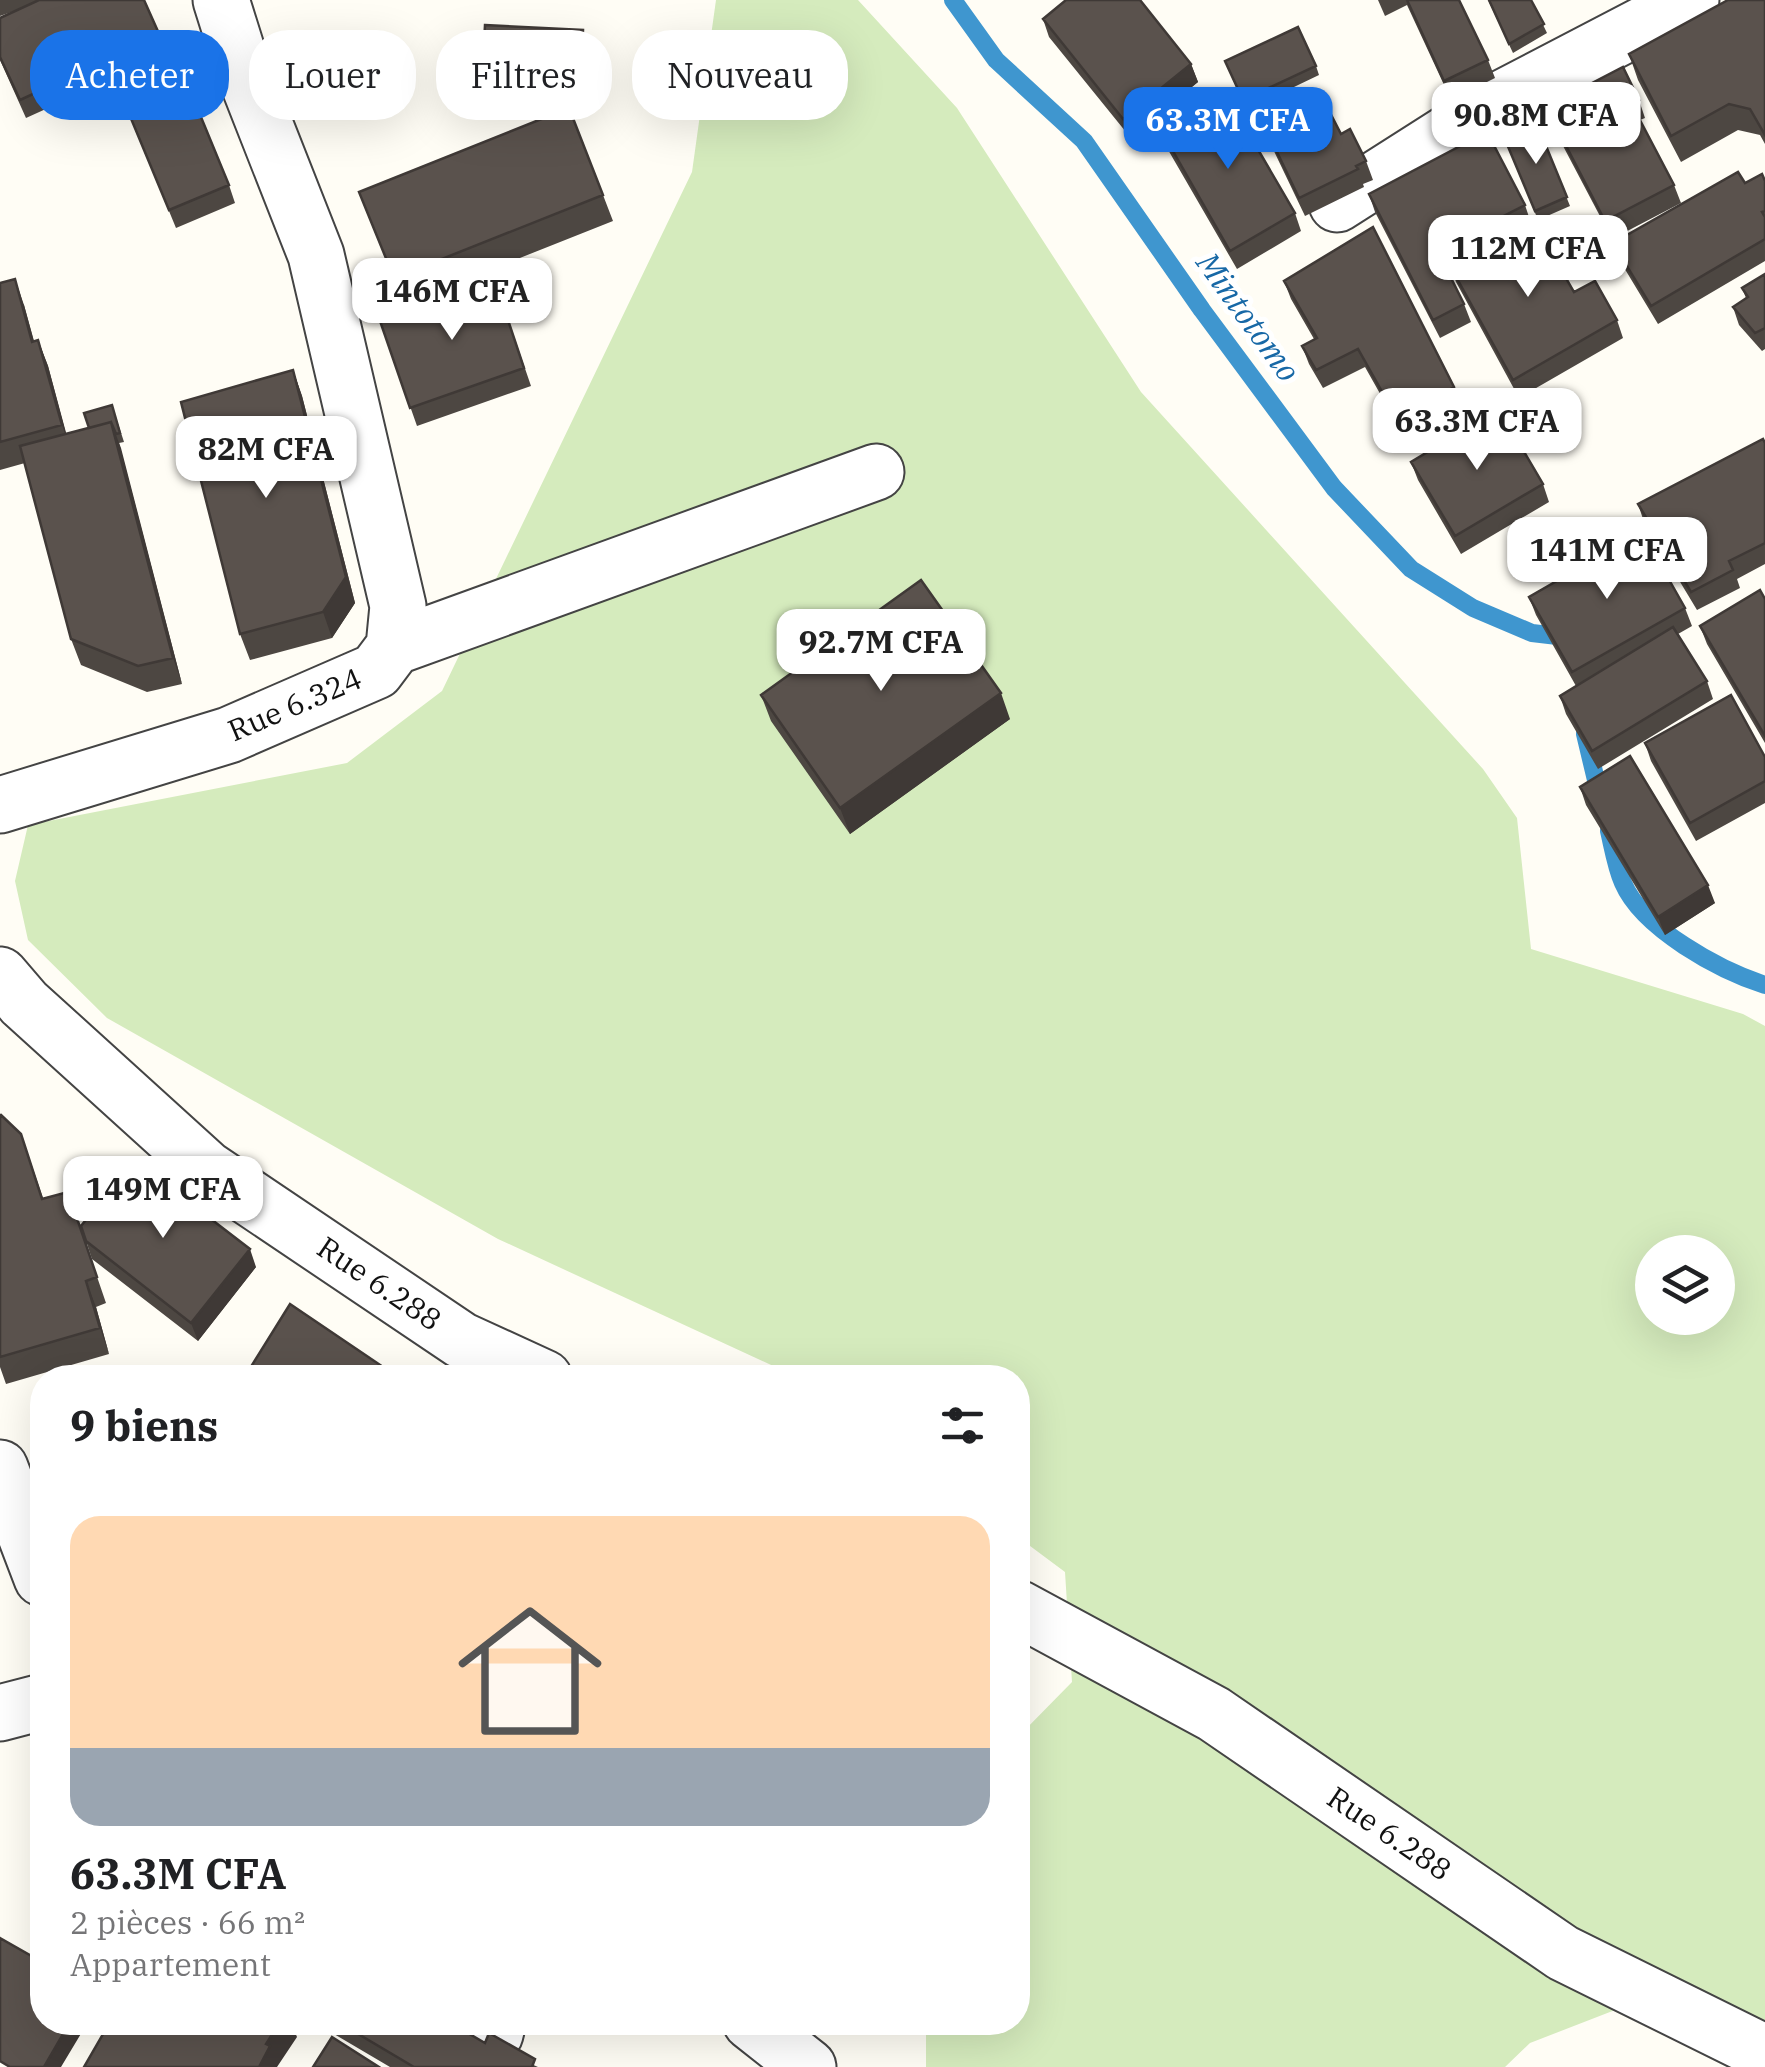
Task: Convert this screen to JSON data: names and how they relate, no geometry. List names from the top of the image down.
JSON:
{
  "streets": {
    "street": ["Rue 6.324", "Rue 6.288"]
  },
  "water": ["Mintotomo"],
  "page": {
    "chip": [
      "Acheter",
      "Louer",
      "Filtres",
      "Nouveau"
    ],
    "price": [
      "90.8M CFA",
      "63.3M CFA",
      "112M CFA",
      "146M CFA",
      "63.3M CFA",
      "82M CFA",
      "141M CFA",
      "92.7M CFA",
      "149M CFA"
    ],
    "heading": "9 biens",
    "list": [
      {
        "name": "63.3M CFA",
        "note": "2 pièces · 66 m² · Appartement"
      }
    ]
  }
}
